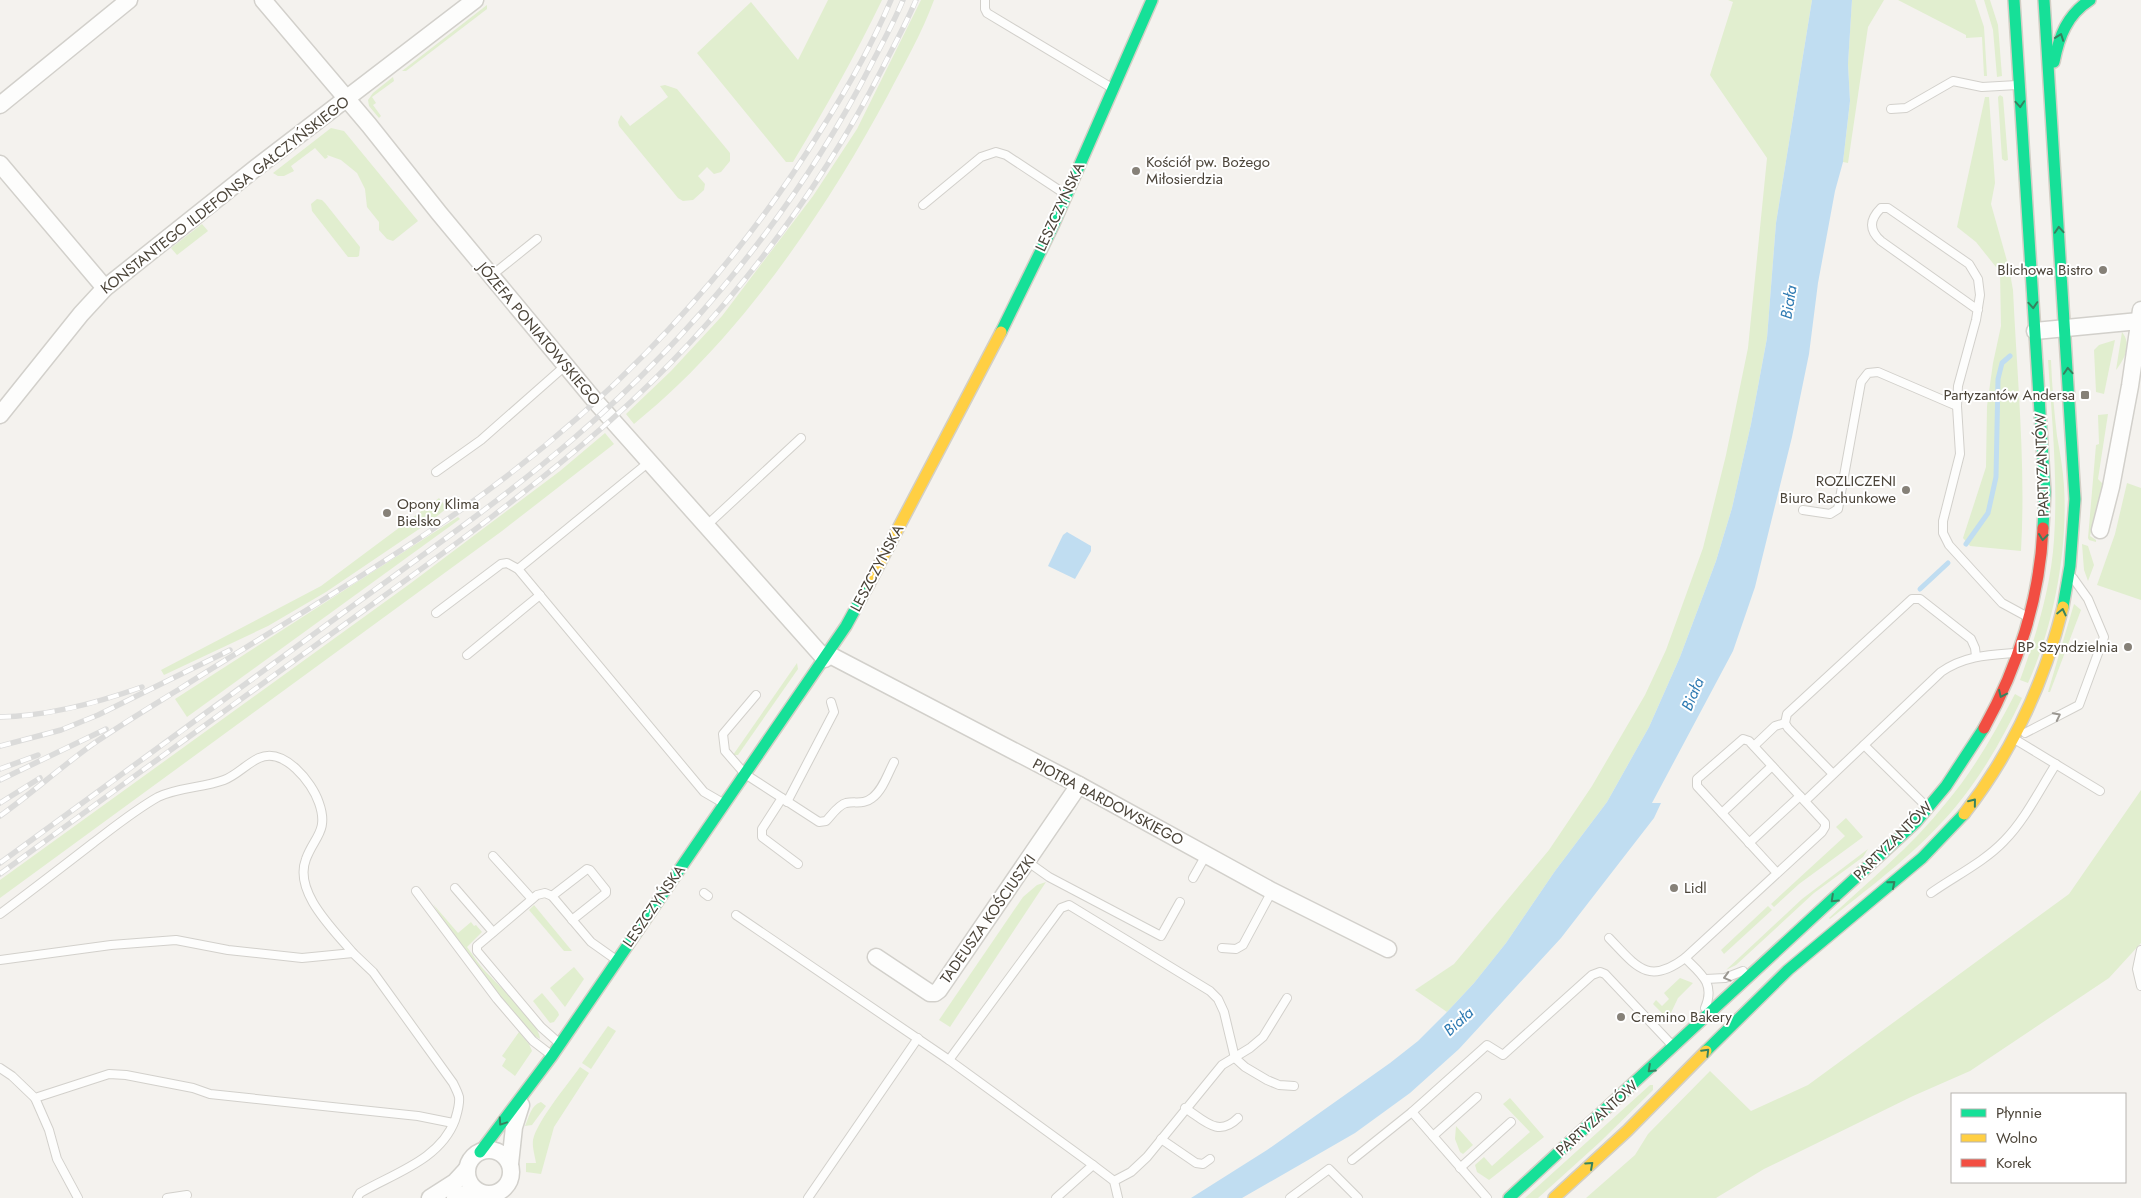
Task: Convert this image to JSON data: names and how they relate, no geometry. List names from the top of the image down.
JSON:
{
  "streets": {
    "main road": ["LESZCZYŃSKA", "PARTYZANTÓW"],
    "street": [
      "KONSTANTEGO ILDEFONSA GAŁCZYŃSKIEGO",
      "JÓZEFA PONIATOWSKIEGO",
      "PIOTRA BARDOWSKIEGO",
      "TADEUSZA KOŚCIUSZKI"
    ]
  },
  "crossings": [
    ["KONSTANTEGO ILDEFONSA GAŁCZYŃSKIEGO", "JÓZEFA PONIATOWSKIEGO"],
    ["LESZCZYŃSKA", "JÓZEFA PONIATOWSKIEGO"],
    ["LESZCZYŃSKA", "PIOTRA BARDOWSKIEGO"],
    ["JÓZEFA PONIATOWSKIEGO", "PIOTRA BARDOWSKIEGO"],
    ["PIOTRA BARDOWSKIEGO", "TADEUSZA KOŚCIUSZKI"]
  ],
  "water": ["Biała"],
  "places": {
    "other": [
      "Kościół pw. Bożego Miłosierdzia",
      "Blichowa Bistro",
      "ROZLICZENI Biuro Rachunkowe",
      "Opony Klima Bielsko",
      "BP Szyndzielnia",
      "Lidl",
      "Cremino Bakery"
    ],
    "transit": ["Partyzantów Andersa"]
  },
  "legend": ["Płynnie", "Wolno", "Korek"]
}
